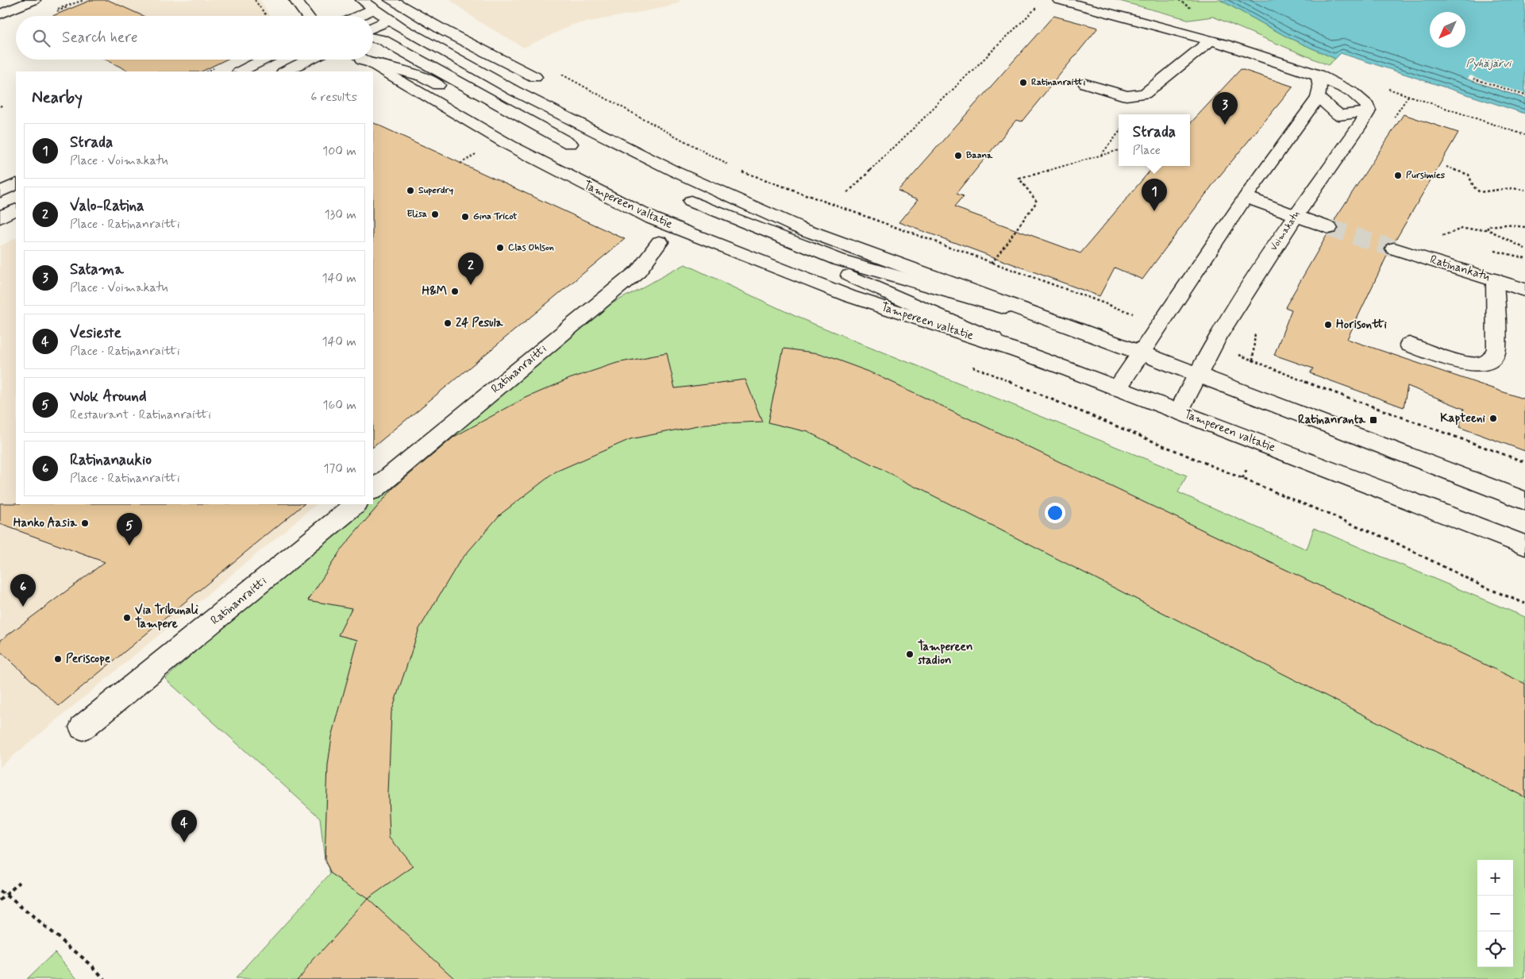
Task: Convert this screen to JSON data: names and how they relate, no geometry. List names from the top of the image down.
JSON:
{
  "streets": {
    "main road": [
      "Tampereen valtatie",
      "Voimakatu",
      "Ratinankatu",
      "Ratinanraitti"
    ]
  },
  "crossings": [
    ["Tampereen valtatie", "Voimakatu"]
  ],
  "water": ["Pyhäjärvi"],
  "places": {
    "other": [
      "Ratinanraitti",
      "Baana",
      "Pursimies",
      "Superdry",
      "Elisa",
      "Gina Tricot",
      "Clas Ohlson",
      "H&M",
      "24 Pesula",
      "Horisontti",
      "Kapteeni",
      "Hanko Aasia",
      "Via Tribunali Tampere",
      "Tampereen stadion",
      "Periscope"
    ],
    "transit": ["Ratinanranta"]
  },
  "north": "bottom left",
  "page": {
    "search": "Search here",
    "heading": ["Nearby", "6 results"],
    "pins": [
      "3",
      "1",
      "2",
      "5",
      "6",
      "4"
    ],
    "popup": ["Strada", "Place"],
    "list": [
      {
        "mark": "1",
        "name": "Strada",
        "note": "Place · Voimakatu",
        "value": "100 m"
      },
      {
        "mark": "2",
        "name": "Valo-Ratina",
        "note": "Place · Ratinanraitti",
        "value": "130 m"
      },
      {
        "mark": "3",
        "name": "Satama",
        "note": "Place · Voimakatu",
        "value": "140 m"
      },
      {
        "mark": "4",
        "name": "Vesieste",
        "note": "Place · Ratinanraitti",
        "value": "140 m"
      },
      {
        "mark": "5",
        "name": "Wok Around",
        "note": "Restaurant · Ratinanraitti",
        "value": "160 m"
      },
      {
        "mark": "6",
        "name": "Ratinanaukio",
        "note": "Place · Ratinanraitti",
        "value": "170 m"
      }
    ],
    "map_buttons": ["+", "−"]
  }
}
